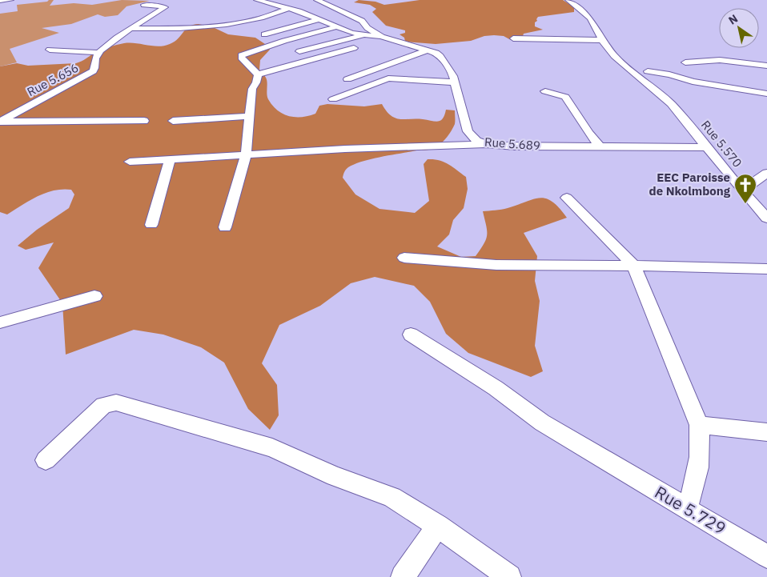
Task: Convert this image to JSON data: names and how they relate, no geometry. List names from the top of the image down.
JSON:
{
  "streets": {
    "street": [
      "Rue 5.656",
      "Rue 5.689",
      "Rue 5.570",
      "Rue 5.729"
    ]
  },
  "crossings": [
    ["Rue 5.689", "Rue 5.570"]
  ],
  "places": {
    "church": ["EEC Paroisse de Nkolmbong"]
  },
  "north": "top left"
}
